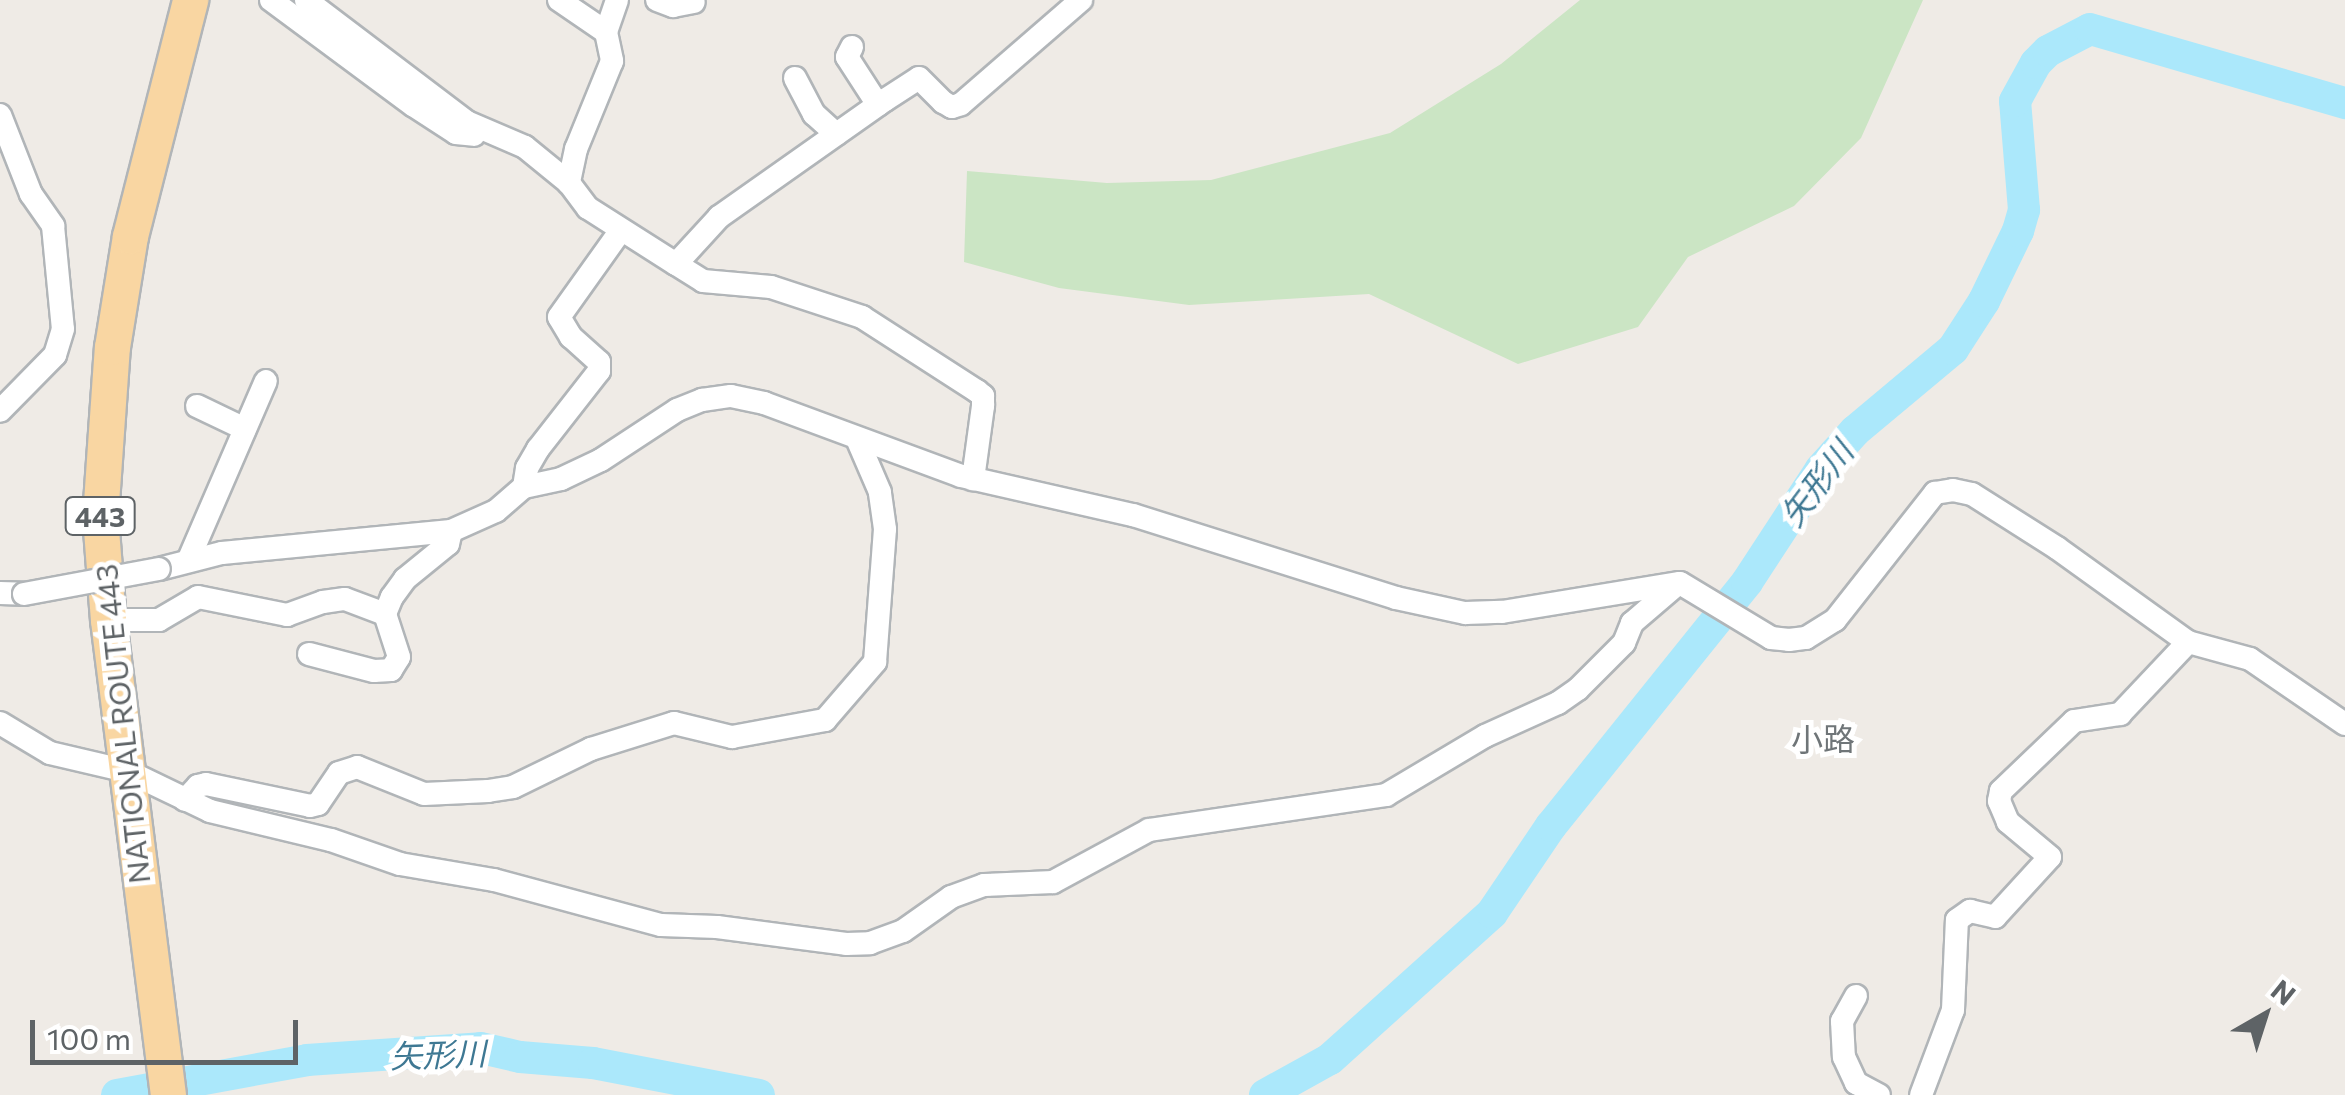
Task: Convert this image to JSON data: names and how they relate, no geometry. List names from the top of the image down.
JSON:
{
  "streets": {
    "highway": ["443", "NATIONAL ROUTE 443"]
  },
  "districts": ["小路"],
  "water": ["矢形川"],
  "scale_bar": "100 m",
  "north": "top right"
}
